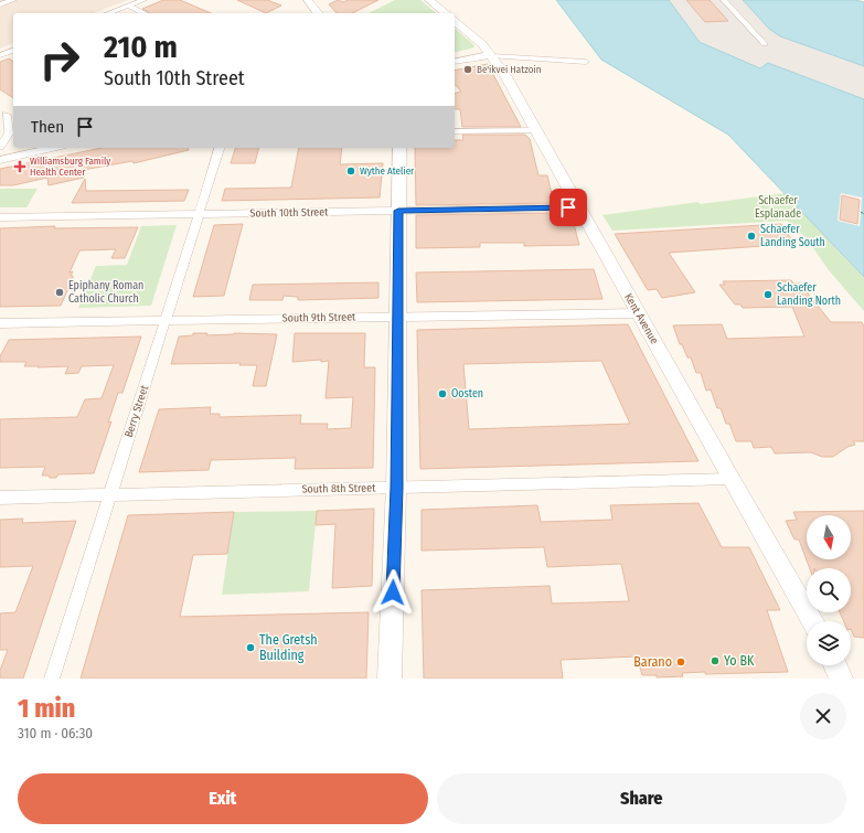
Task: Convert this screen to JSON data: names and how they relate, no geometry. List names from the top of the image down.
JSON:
{
  "streets": {
    "main road": ["Kent Avenue"],
    "street": [
      "South 10th Street",
      "South 9th Street",
      "Berry Street",
      "South 8th Street"
    ]
  },
  "crossings": [
    ["South 10th Street", "Kent Avenue"],
    ["South 10th Street", "Berry Street"],
    ["South 9th Street", "Kent Avenue"],
    ["South 9th Street", "Berry Street"],
    ["Kent Avenue", "South 8th Street"],
    ["Berry Street", "South 8th Street"]
  ],
  "parks": ["Schaefer Esplanade"],
  "places": {
    "other": [
      "Be'ikvei Hatzoin",
      "Wythe Atelier",
      "Schaefer Landing South",
      "Epiphany Roman Catholic Church",
      "Schaefer Landing North",
      "Oosten",
      "The Gretsh Building",
      "Yo BK",
      "Barano"
    ],
    "health": ["Williamsburg Family Health Center"]
  },
  "north": "bottom",
  "page": {
    "turn": ["210 m", "South 10th Street"],
    "then": "Then",
    "heading": ["1 min", "310 m · 06:30"],
    "buttons": ["Exit", "Share"]
  }
}
